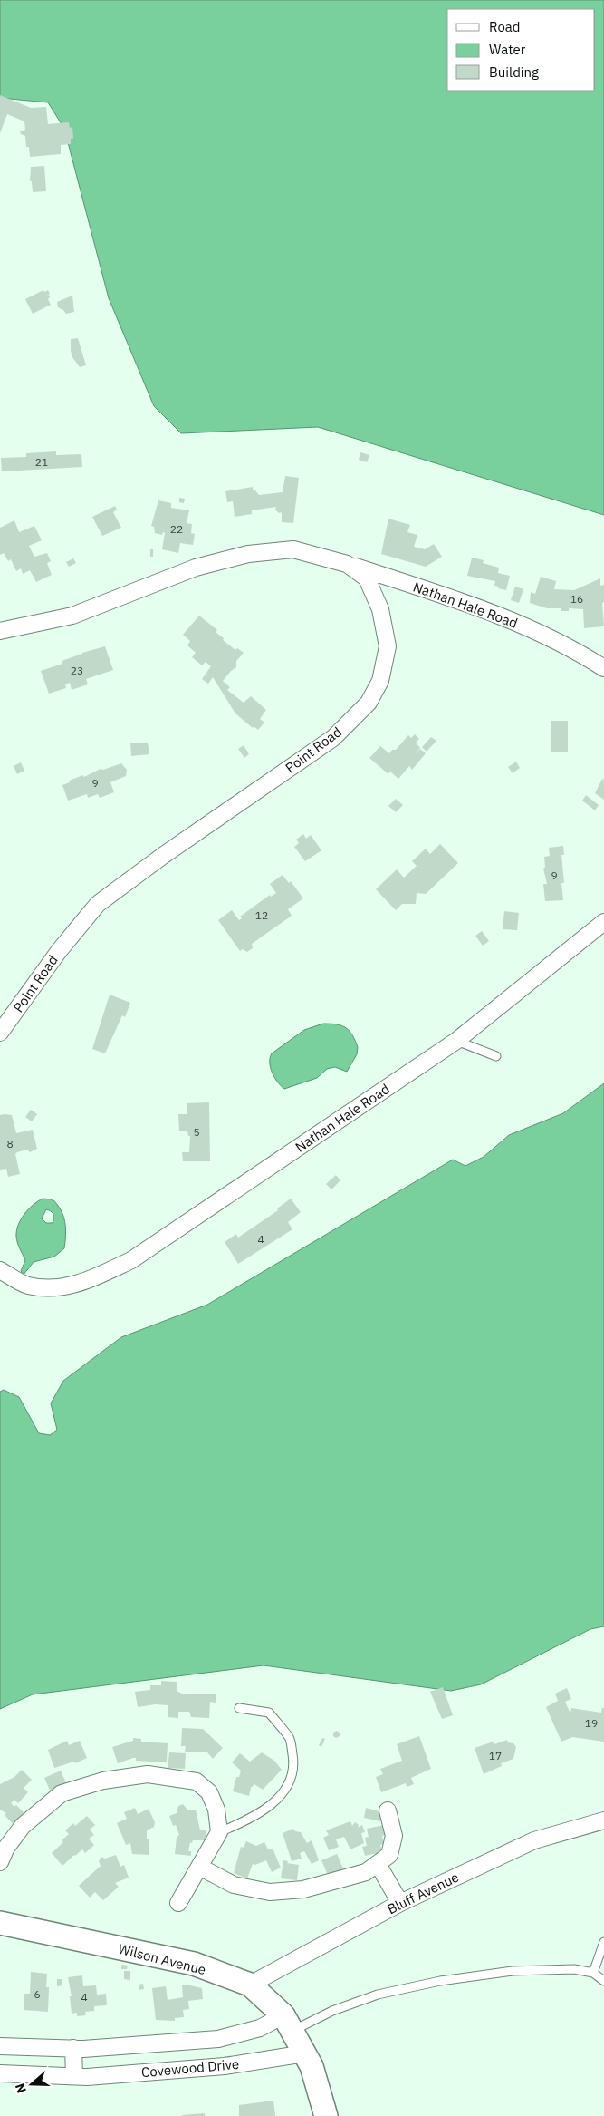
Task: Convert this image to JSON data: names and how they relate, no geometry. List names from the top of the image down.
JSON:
{
  "streets": {
    "main road": ["Wilson Avenue"],
    "street": [
      "Nathan Hale Road",
      "Point Road",
      "Bluff Avenue",
      "Covewood Drive"
    ]
  },
  "crossings": [
    ["Nathan Hale Road", "Point Road"],
    ["Bluff Avenue", "Wilson Avenue"],
    ["Wilson Avenue", "Covewood Drive"]
  ],
  "house_numbers": [
    "21",
    "22",
    "16",
    "23",
    "9",
    "9",
    "12",
    "5",
    "8",
    "4",
    "19",
    "17",
    "6",
    "4"
  ],
  "legend": ["Road", "Water", "Building"],
  "north": "left"
}
